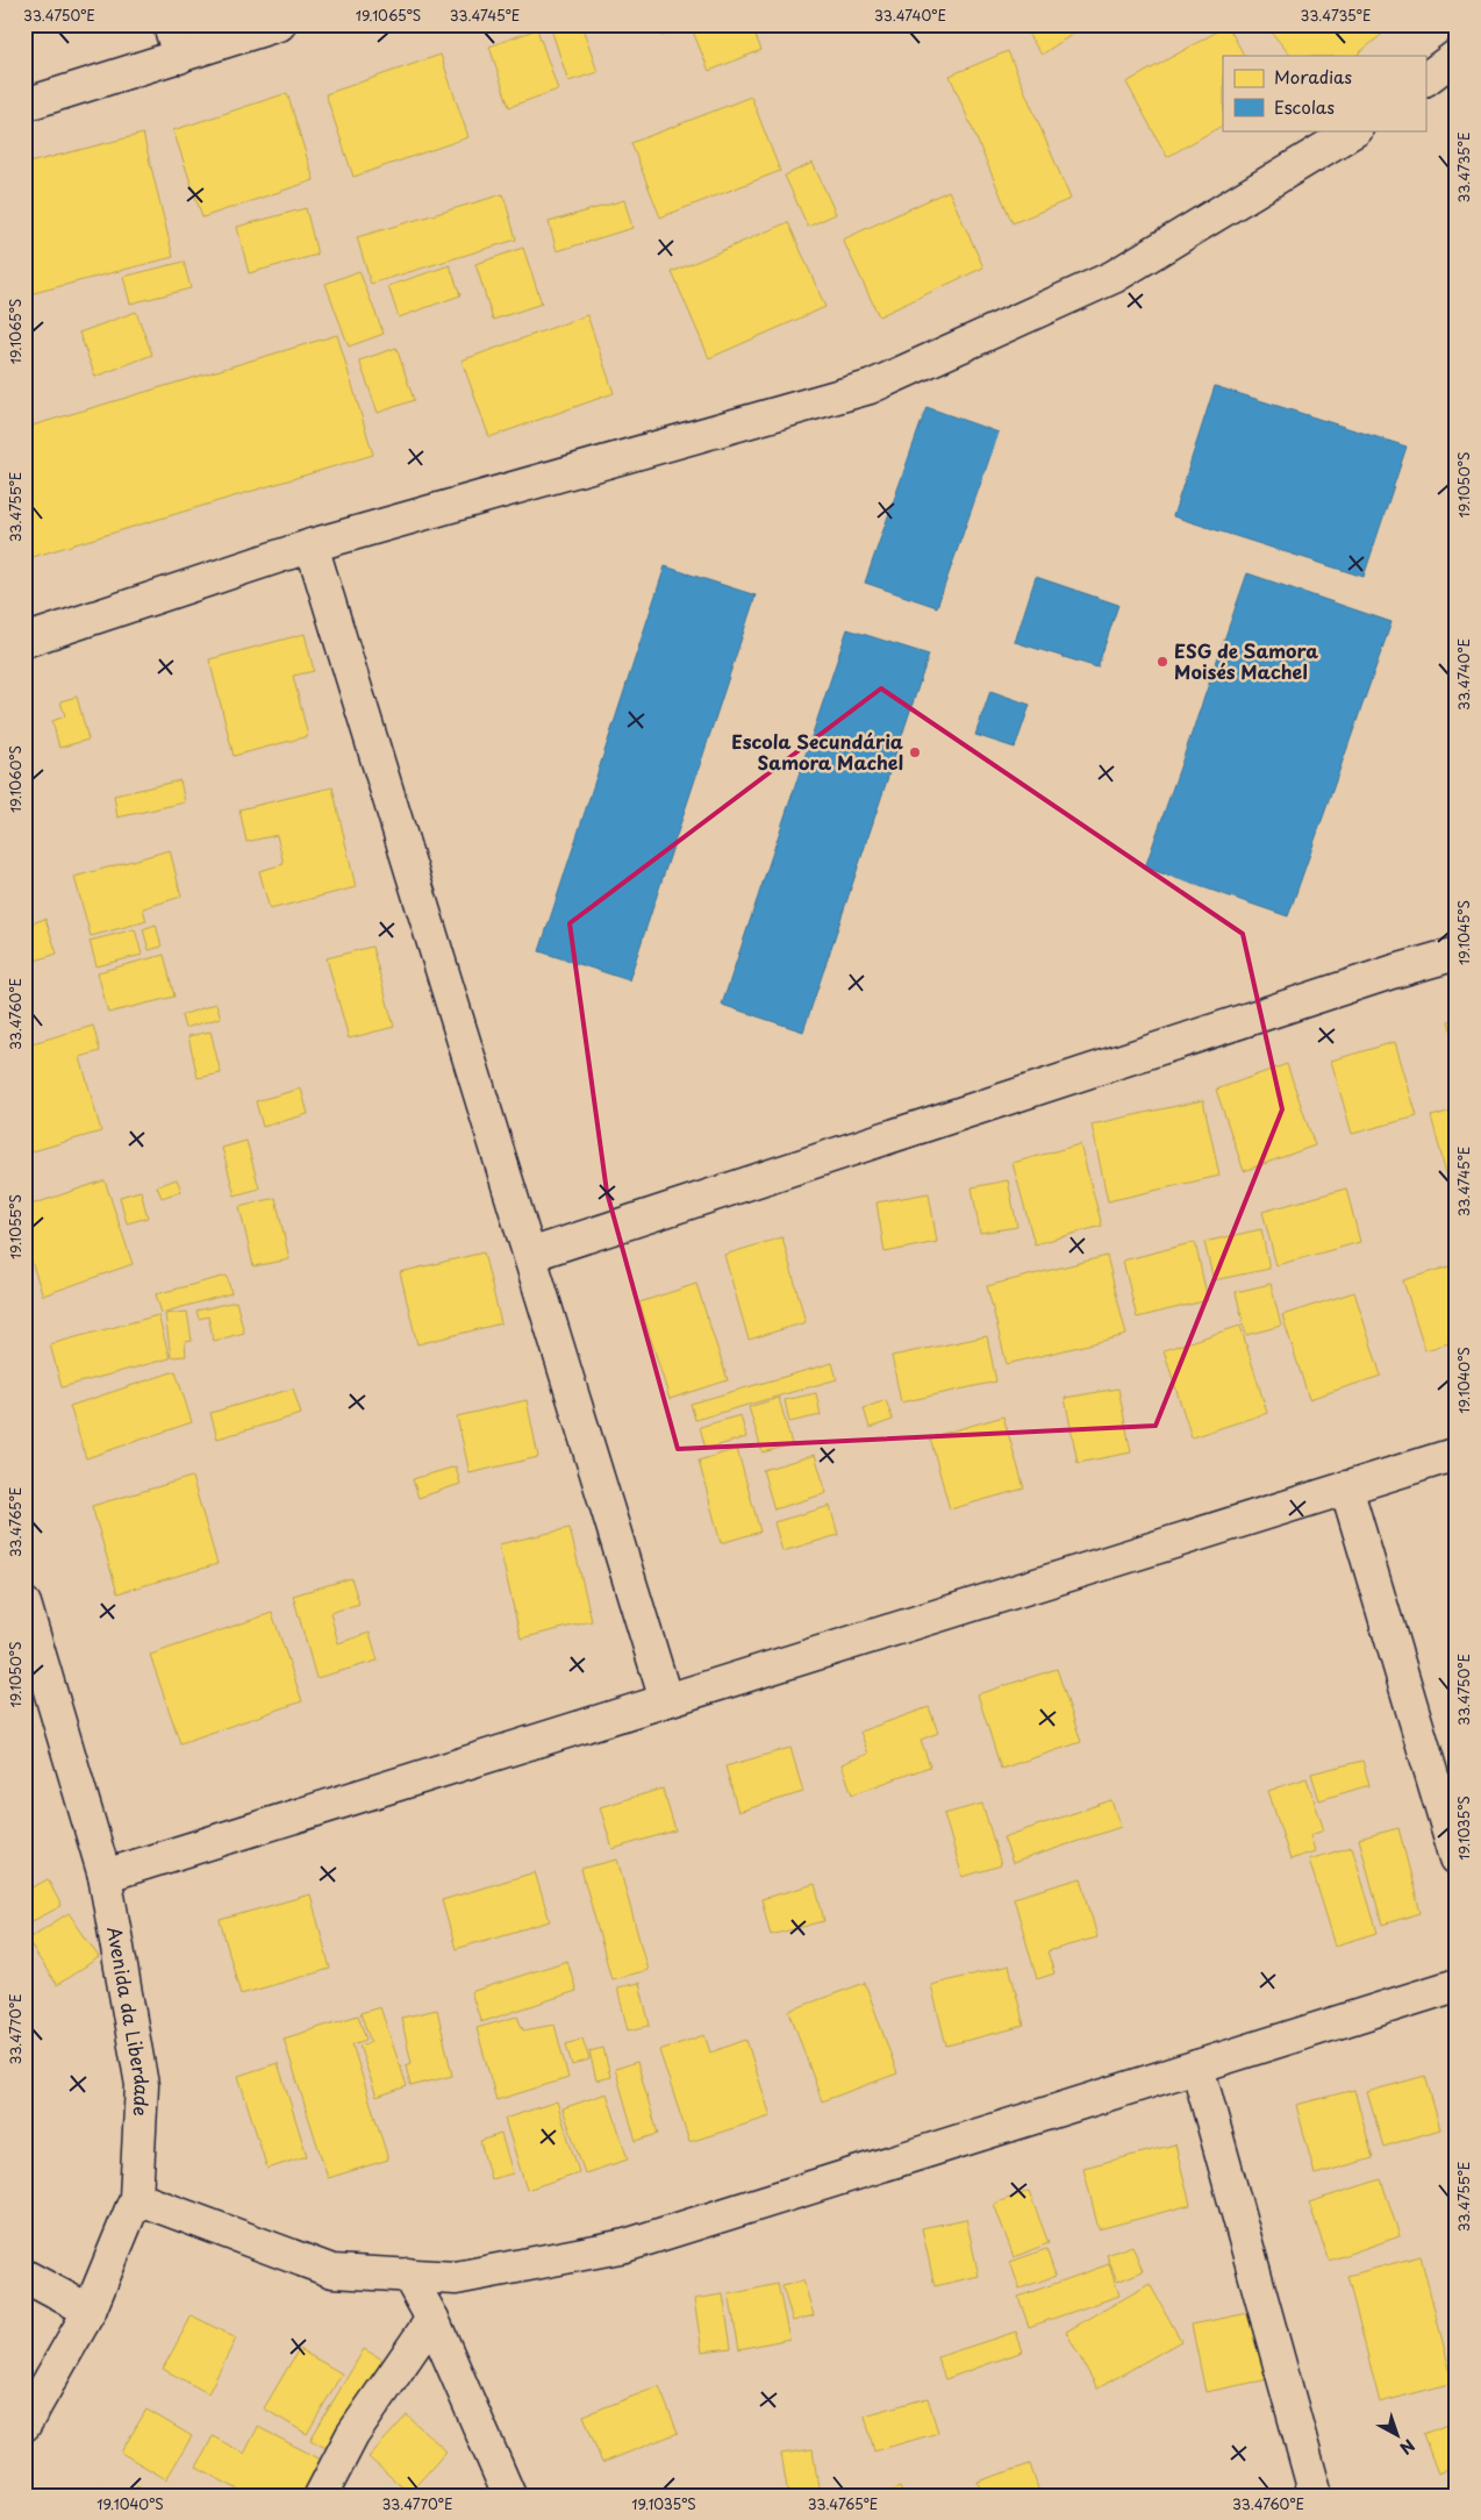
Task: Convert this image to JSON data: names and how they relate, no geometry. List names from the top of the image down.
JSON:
{
  "streets": {
    "street": ["Avenida da Liberdade"]
  },
  "places": ["ESG de Samora Moisés Machel", "Escola Secundária Samora Machel"],
  "legend": ["Moradias", "Escolas"],
  "north": "bottom right",
  "coordinates": [
    "33.4750°E",
    "19.1065°S",
    "33.4745°E",
    "33.4740°E",
    "33.4735°E",
    "19.1050°S",
    "33.4755°E",
    "19.1060°S",
    "19.1045°S",
    "33.4760°E",
    "19.1055°S",
    "19.1040°S",
    "33.4765°E",
    "19.1035°S",
    "33.4770°E"
  ]
}
